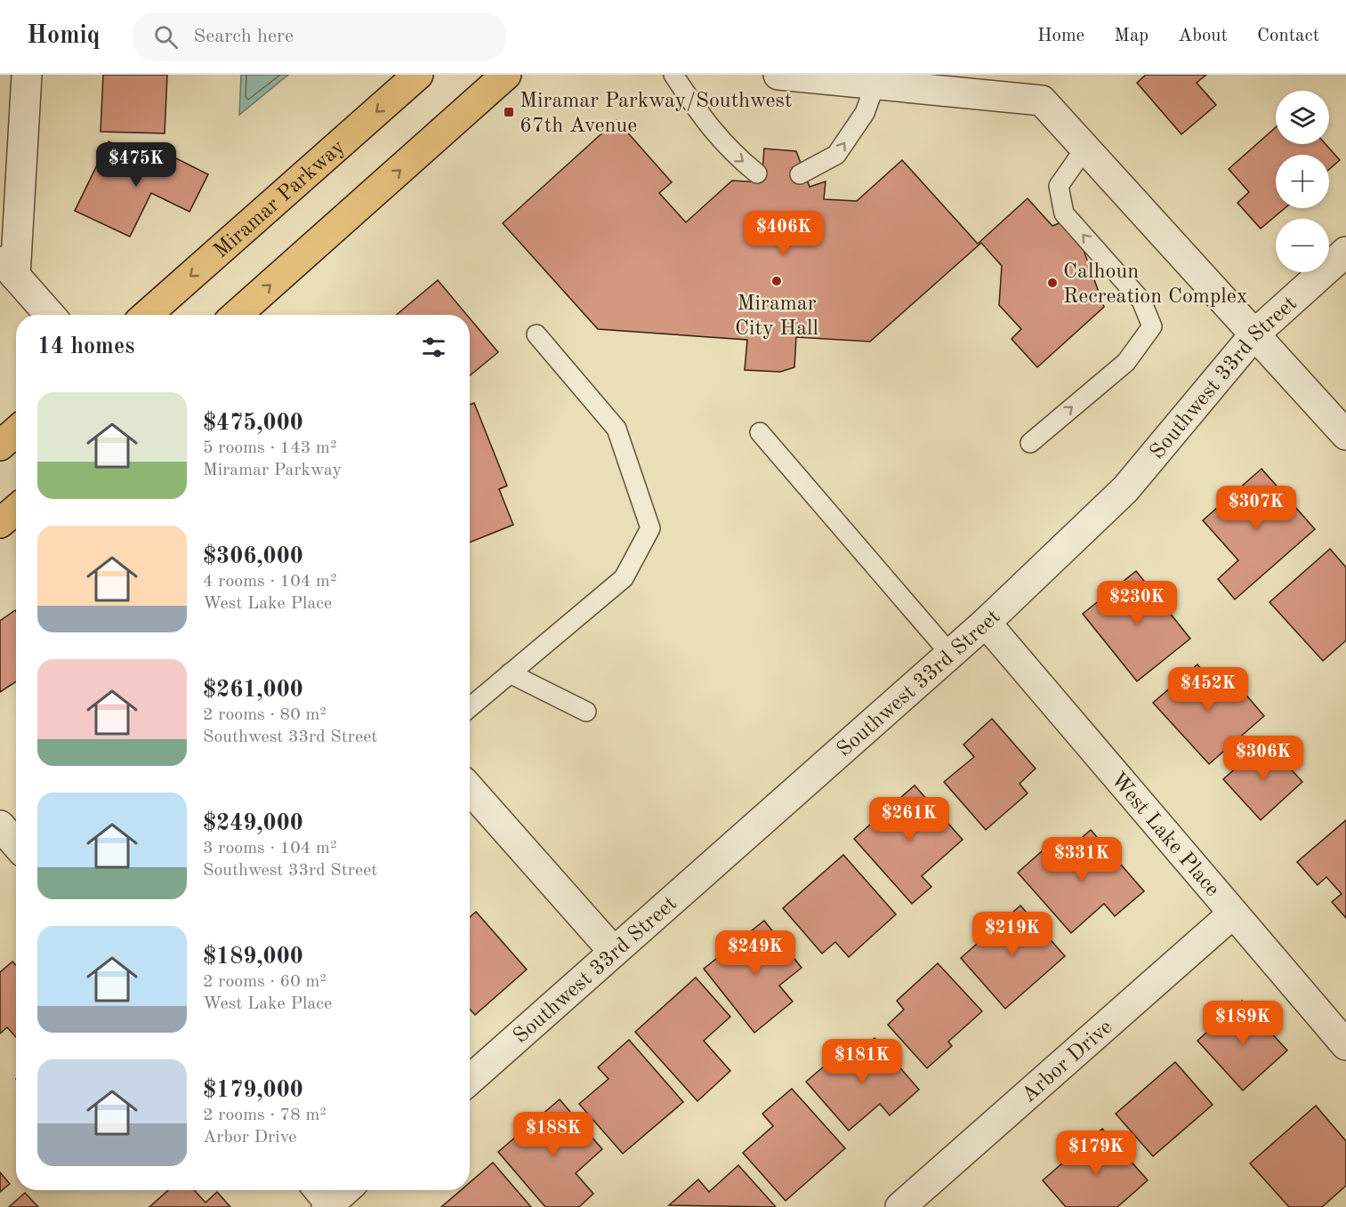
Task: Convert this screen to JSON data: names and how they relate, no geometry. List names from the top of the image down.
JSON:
{
  "streets": {
    "main road": ["Miramar Parkway"],
    "street": ["Southwest 33rd Street", "West Lake Place", "Arbor Drive"]
  },
  "crossings": [
    ["Southwest 33rd Street", "West Lake Place"],
    ["West Lake Place", "Arbor Drive"]
  ],
  "places": {
    "transit": ["Miramar Parkway/Southwest 67th Avenue"],
    "other": ["Miramar City Hall", "Calhoun Recreation Complex"]
  },
  "page": {
    "header": "Homiq",
    "search": "Search here",
    "nav": [
      "Home",
      "Map",
      "About",
      "Contact"
    ],
    "map_buttons": ["+", "−"],
    "price": [
      "$475K",
      "$406K",
      "$307K",
      "$230K",
      "$452K",
      "$306K",
      "$261K",
      "$331K",
      "$219K",
      "$249K",
      "$189K",
      "$181K",
      "$188K",
      "$179K"
    ],
    "heading": "14 homes",
    "list": [
      {
        "name": "$475,000",
        "note": "5 rooms · 143 m² · Miramar Parkway"
      },
      {
        "name": "$306,000",
        "note": "4 rooms · 104 m² · West Lake Place"
      },
      {
        "name": "$261,000",
        "note": "2 rooms · 80 m² · Southwest 33rd Street"
      },
      {
        "name": "$249,000",
        "note": "3 rooms · 104 m² · Southwest 33rd Street"
      },
      {
        "name": "$189,000",
        "note": "2 rooms · 60 m² · West Lake Place"
      },
      {
        "name": "$179,000",
        "note": "2 rooms · 78 m² · Arbor Drive"
      }
    ]
  }
}
